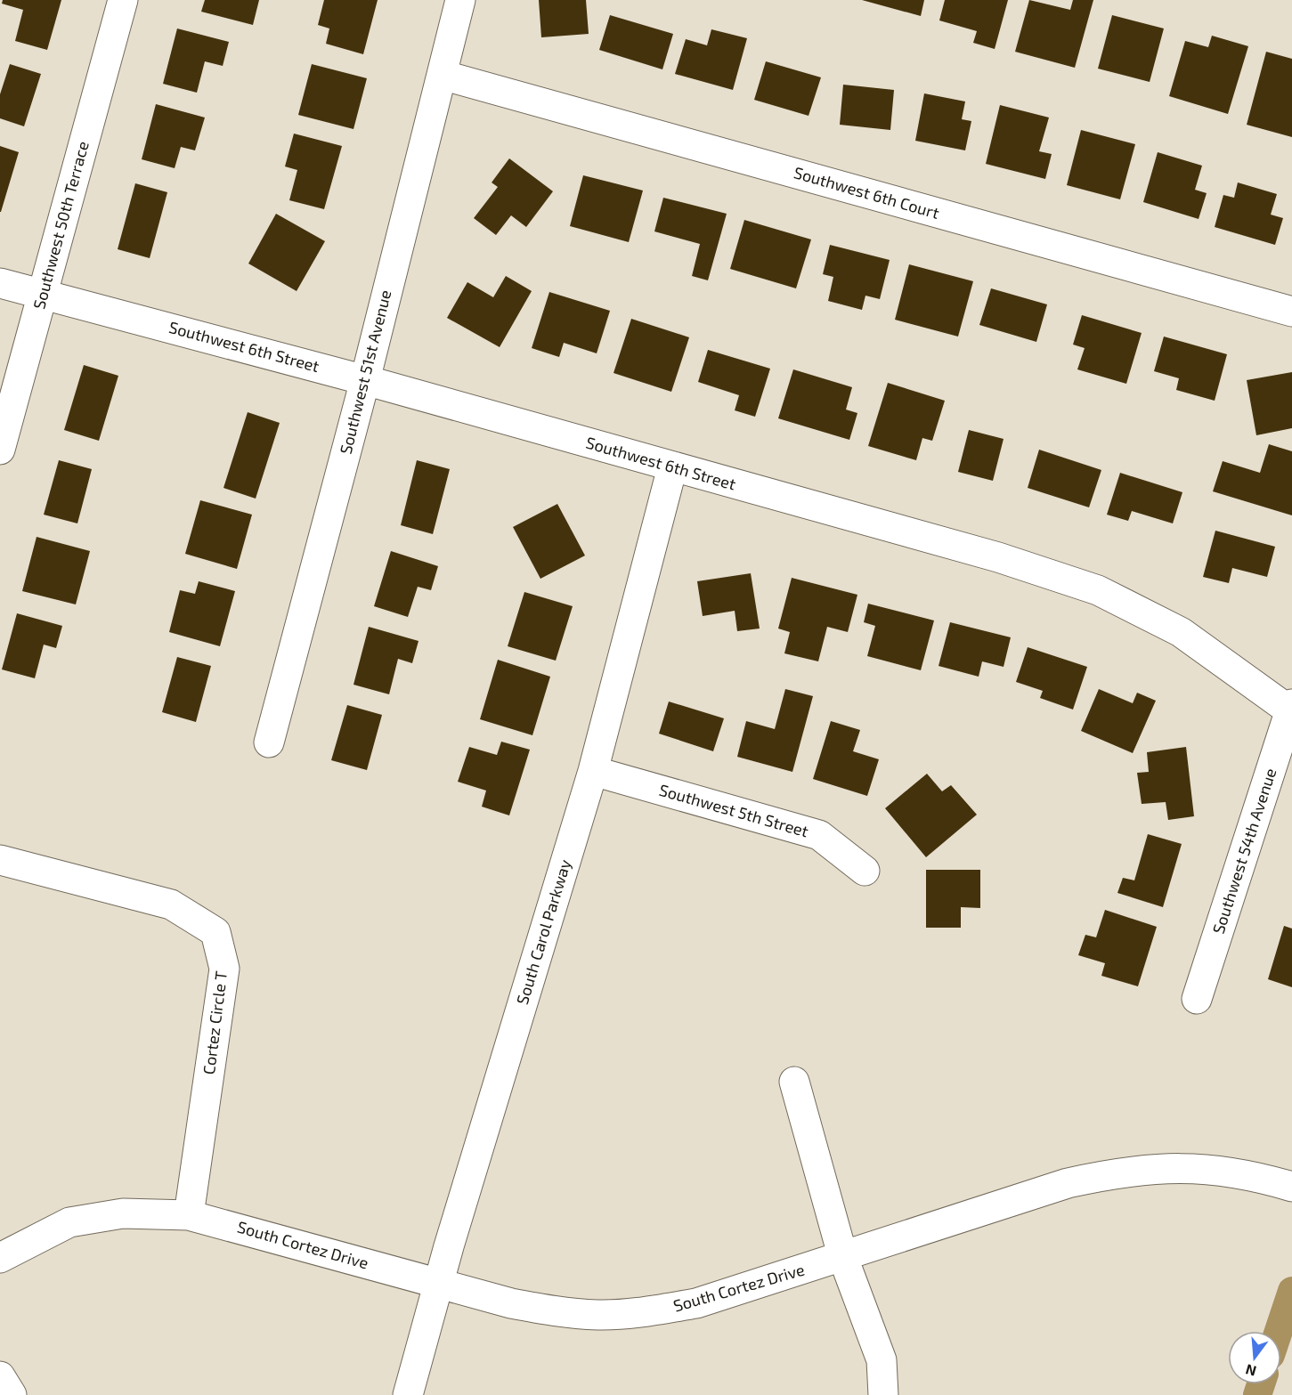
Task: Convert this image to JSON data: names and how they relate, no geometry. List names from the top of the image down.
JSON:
{
  "streets": {
    "street": [
      "Southwest 6th Court",
      "Southwest 50th Terrace",
      "Southwest 6th Street",
      "Southwest 51st Avenue",
      "Southwest 5th Street",
      "Southwest 54th Avenue",
      "South Carol Parkway",
      "Cortez Circle T",
      "South Cortez Drive"
    ]
  },
  "crossings": [
    ["Southwest 6th Court", "Southwest 51st Avenue"],
    ["Southwest 50th Terrace", "Southwest 6th Street"],
    ["Southwest 6th Street", "Southwest 51st Avenue"],
    ["Southwest 6th Street", "Southwest 54th Avenue"],
    ["Southwest 6th Street", "South Carol Parkway"],
    ["Southwest 5th Street", "South Carol Parkway"],
    ["South Carol Parkway", "South Cortez Drive"],
    ["Cortez Circle T", "South Cortez Drive"]
  ],
  "north": "bottom"
}
